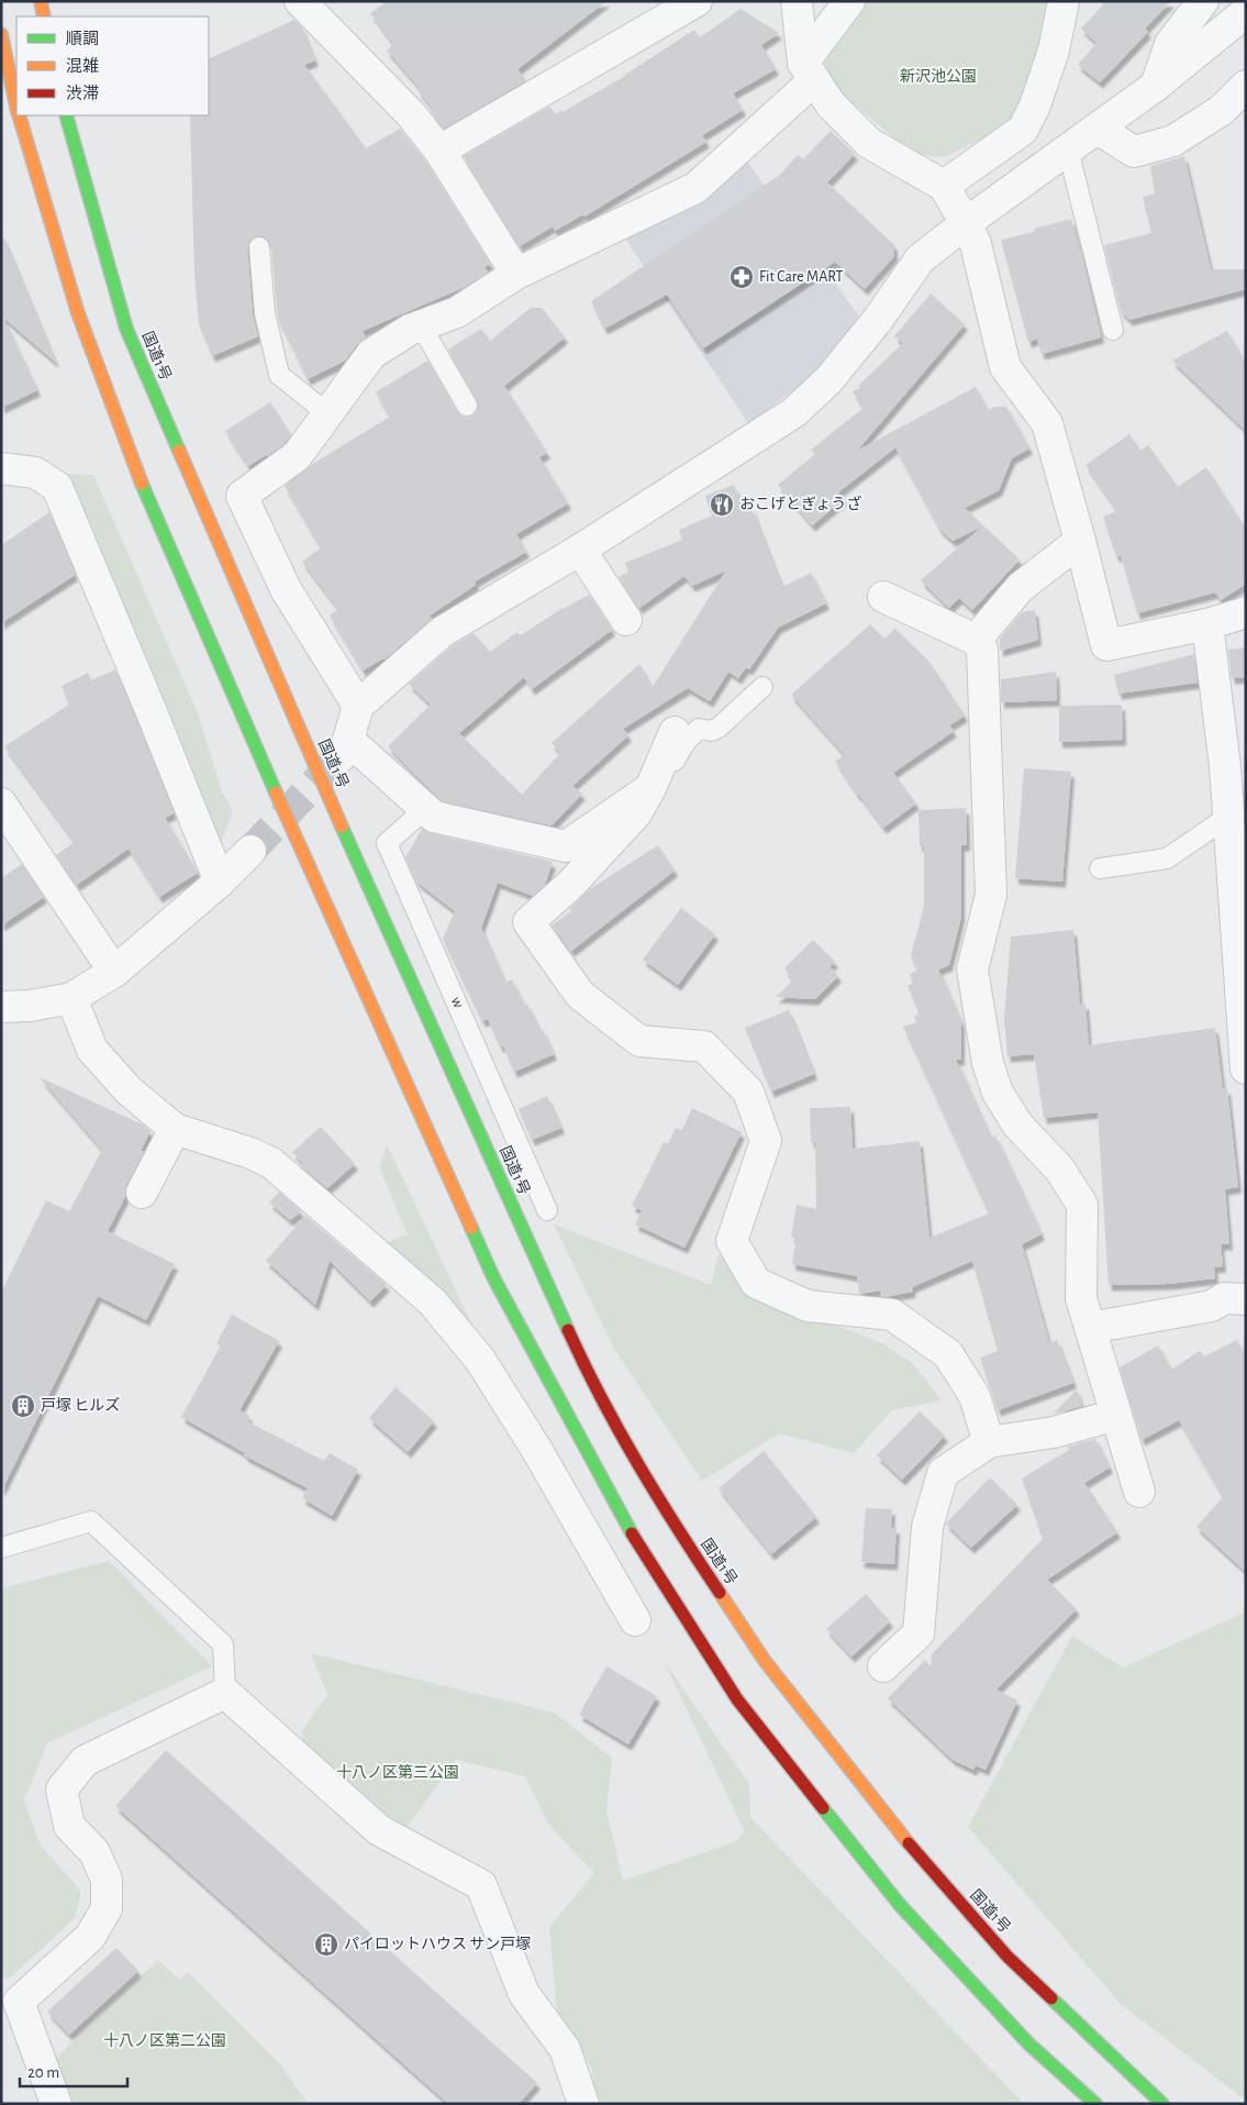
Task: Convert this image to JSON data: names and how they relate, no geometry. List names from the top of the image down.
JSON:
{
  "streets": {
    "highway": ["国道1号"],
    "lane": ["w"]
  },
  "parks": ["新沢池公園", "十八ノ区第三公園", "十八ノ区第二公園"],
  "places": {
    "pharmacy": ["Fit Care MART"],
    "restaurant": ["おこげとぎょうざ"],
    "building": ["戸塚 ヒルズ", "パイロットハウス サン戸塚"]
  },
  "legend": ["順調", "混雑", "渋滞"],
  "scale_bar": "20 m"
}
